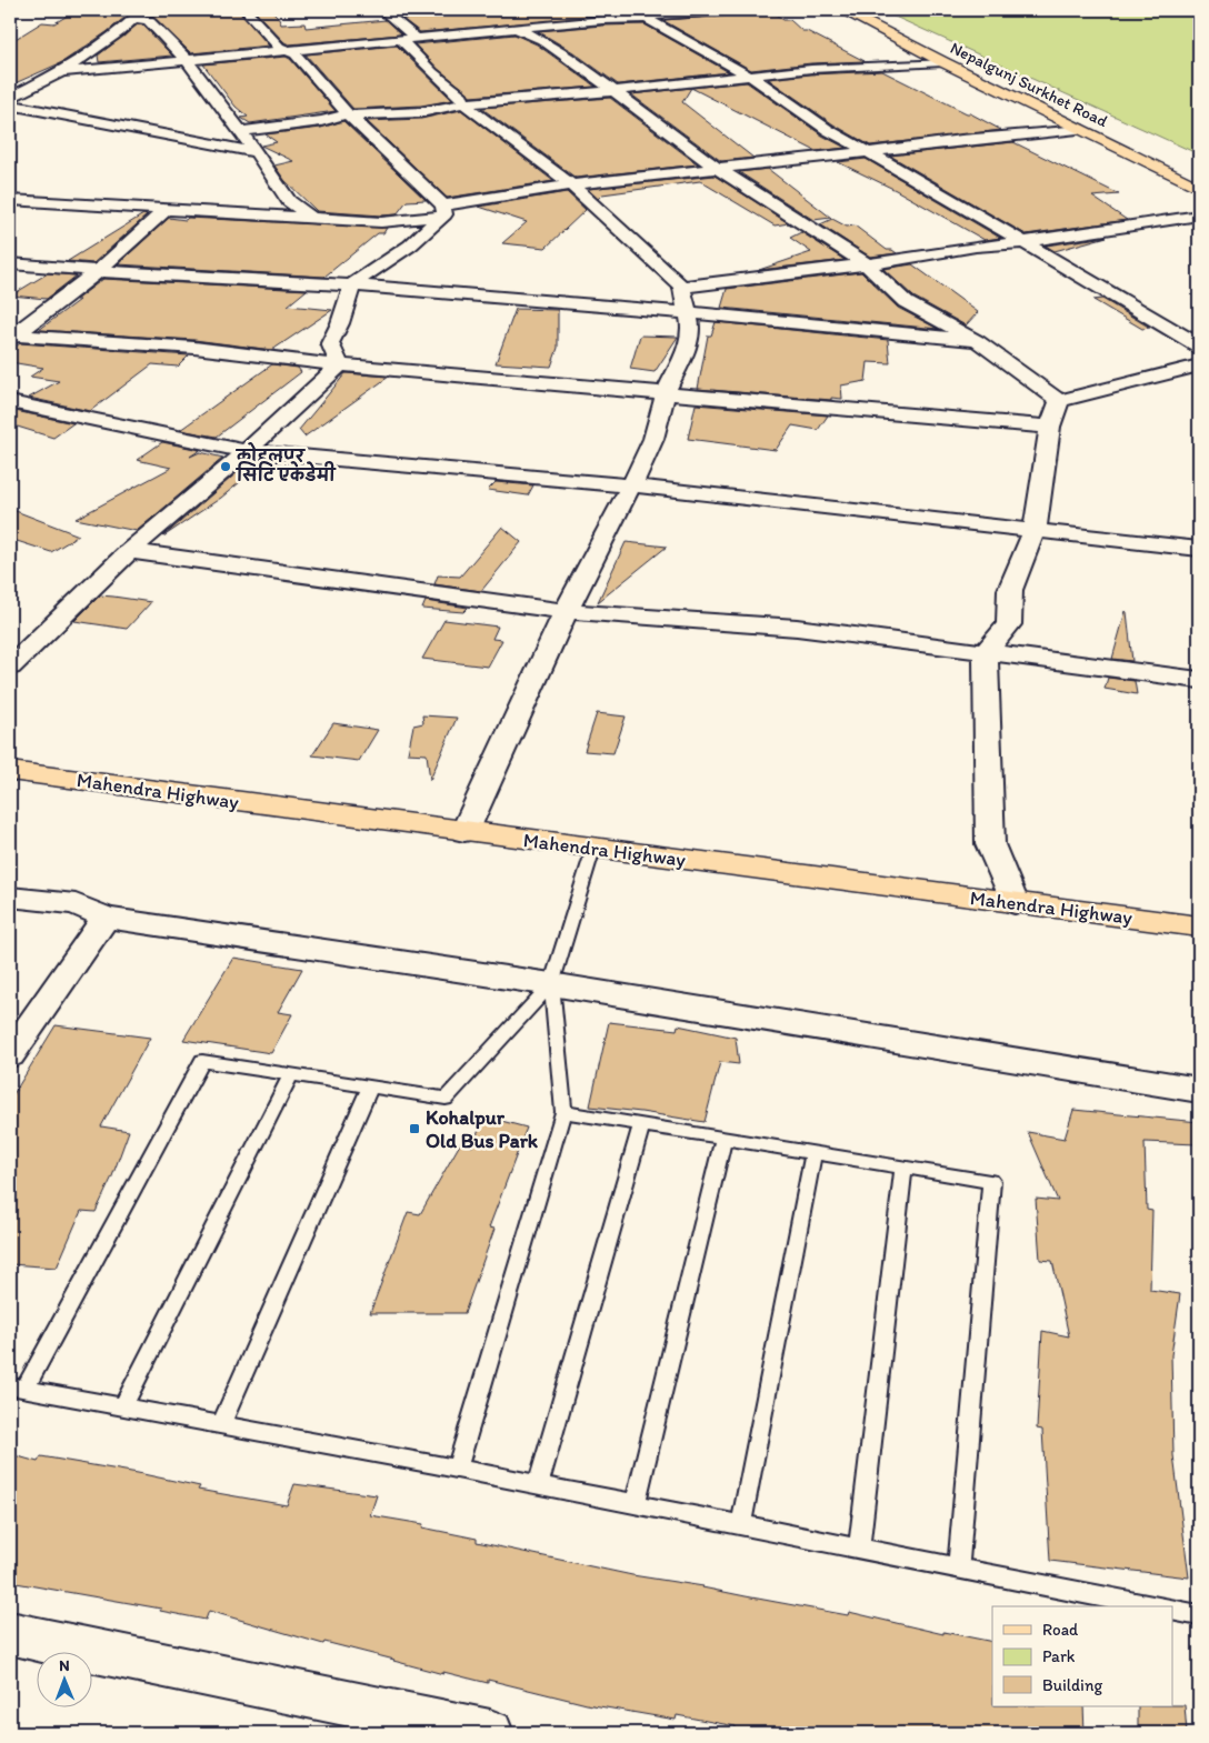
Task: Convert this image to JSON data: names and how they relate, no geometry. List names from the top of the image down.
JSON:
{
  "streets": {
    "main road": ["Nepalgunj Surkhet Road", "Mahendra Highway"]
  },
  "places": {
    "other": ["कोहलपुर सिटि एकेडेमी"],
    "transit": ["Kohalpur Old Bus Park"]
  },
  "legend": ["Road", "Park", "Building"],
  "north": "top"
}
